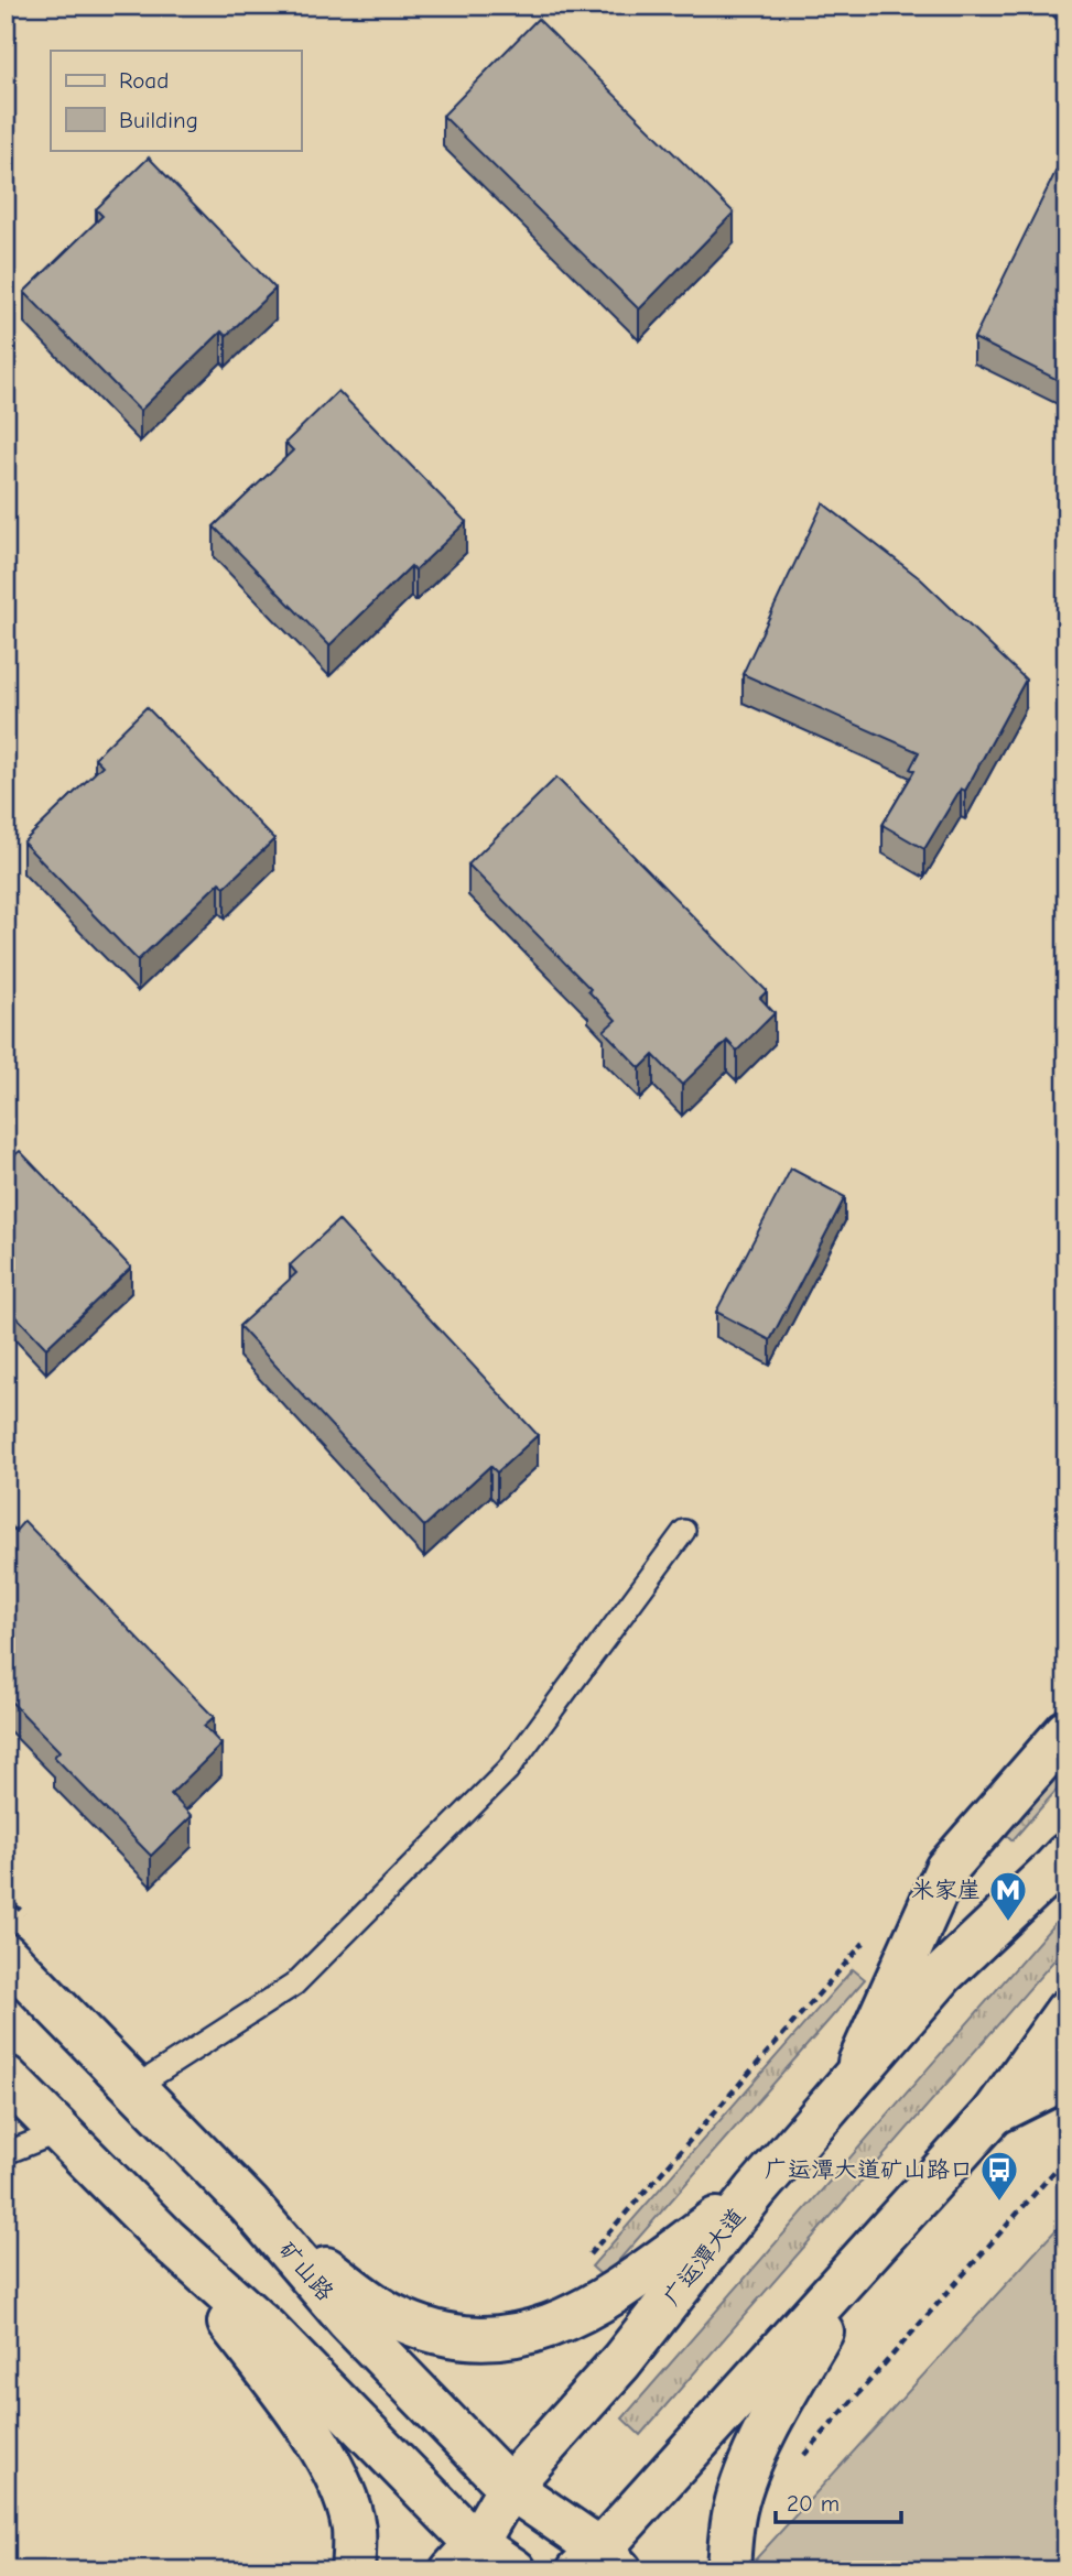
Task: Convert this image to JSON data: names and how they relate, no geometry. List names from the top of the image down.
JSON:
{
  "streets": {
    "main road": ["广运潭大道", "矿山路"]
  },
  "crossings": [
    ["广运潭大道", "矿山路"]
  ],
  "places": {
    "metro station": ["米家崖"],
    "bus stop": ["广运潭大道矿山路口"]
  },
  "legend": ["Road", "Building"],
  "scale_bar": "20 m"
}
